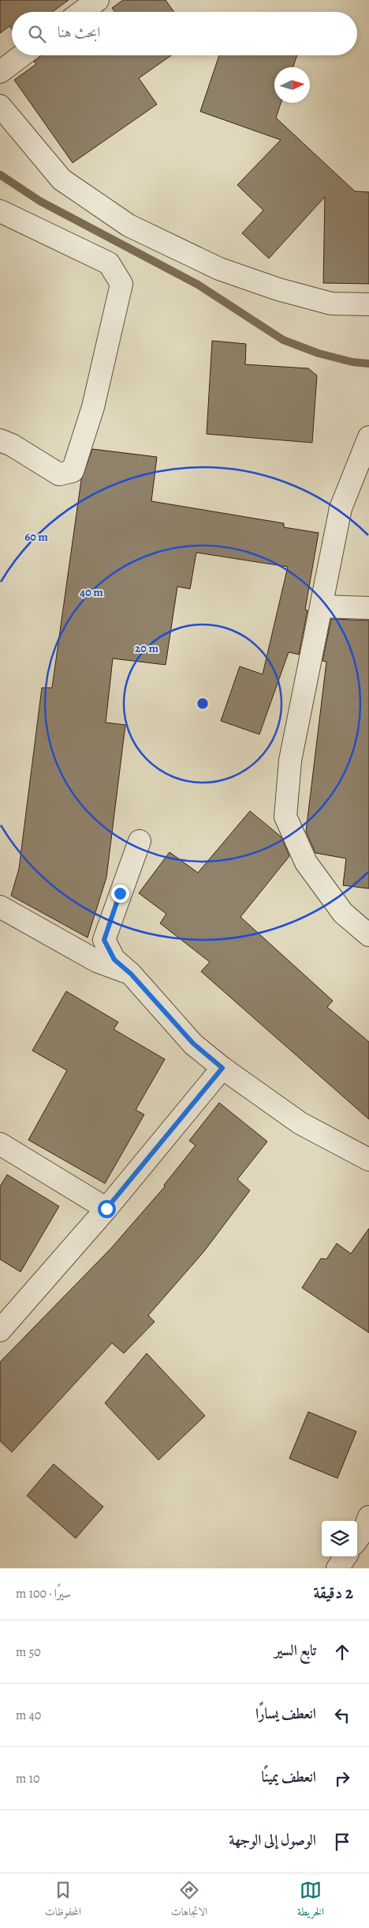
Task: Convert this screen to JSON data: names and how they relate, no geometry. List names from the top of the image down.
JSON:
{
  "north": "right",
  "page": {
    "search": "ابحث هنا",
    "heading": ["2 دقيقة", "سيرًا · 100 m"],
    "list": [
      ["تابع السير", "50 m"],
      ["انعطف يسارًا", "40 m"],
      ["انعطف يمينًا", "10 m"],
      "الوصول إلى الوجهة"
    ],
    "nav": ["الخريطة", "الاتجاهات", "المحفوظات"]
  },
  "rings": ["60 m", "40 m", "20 m"]
}
